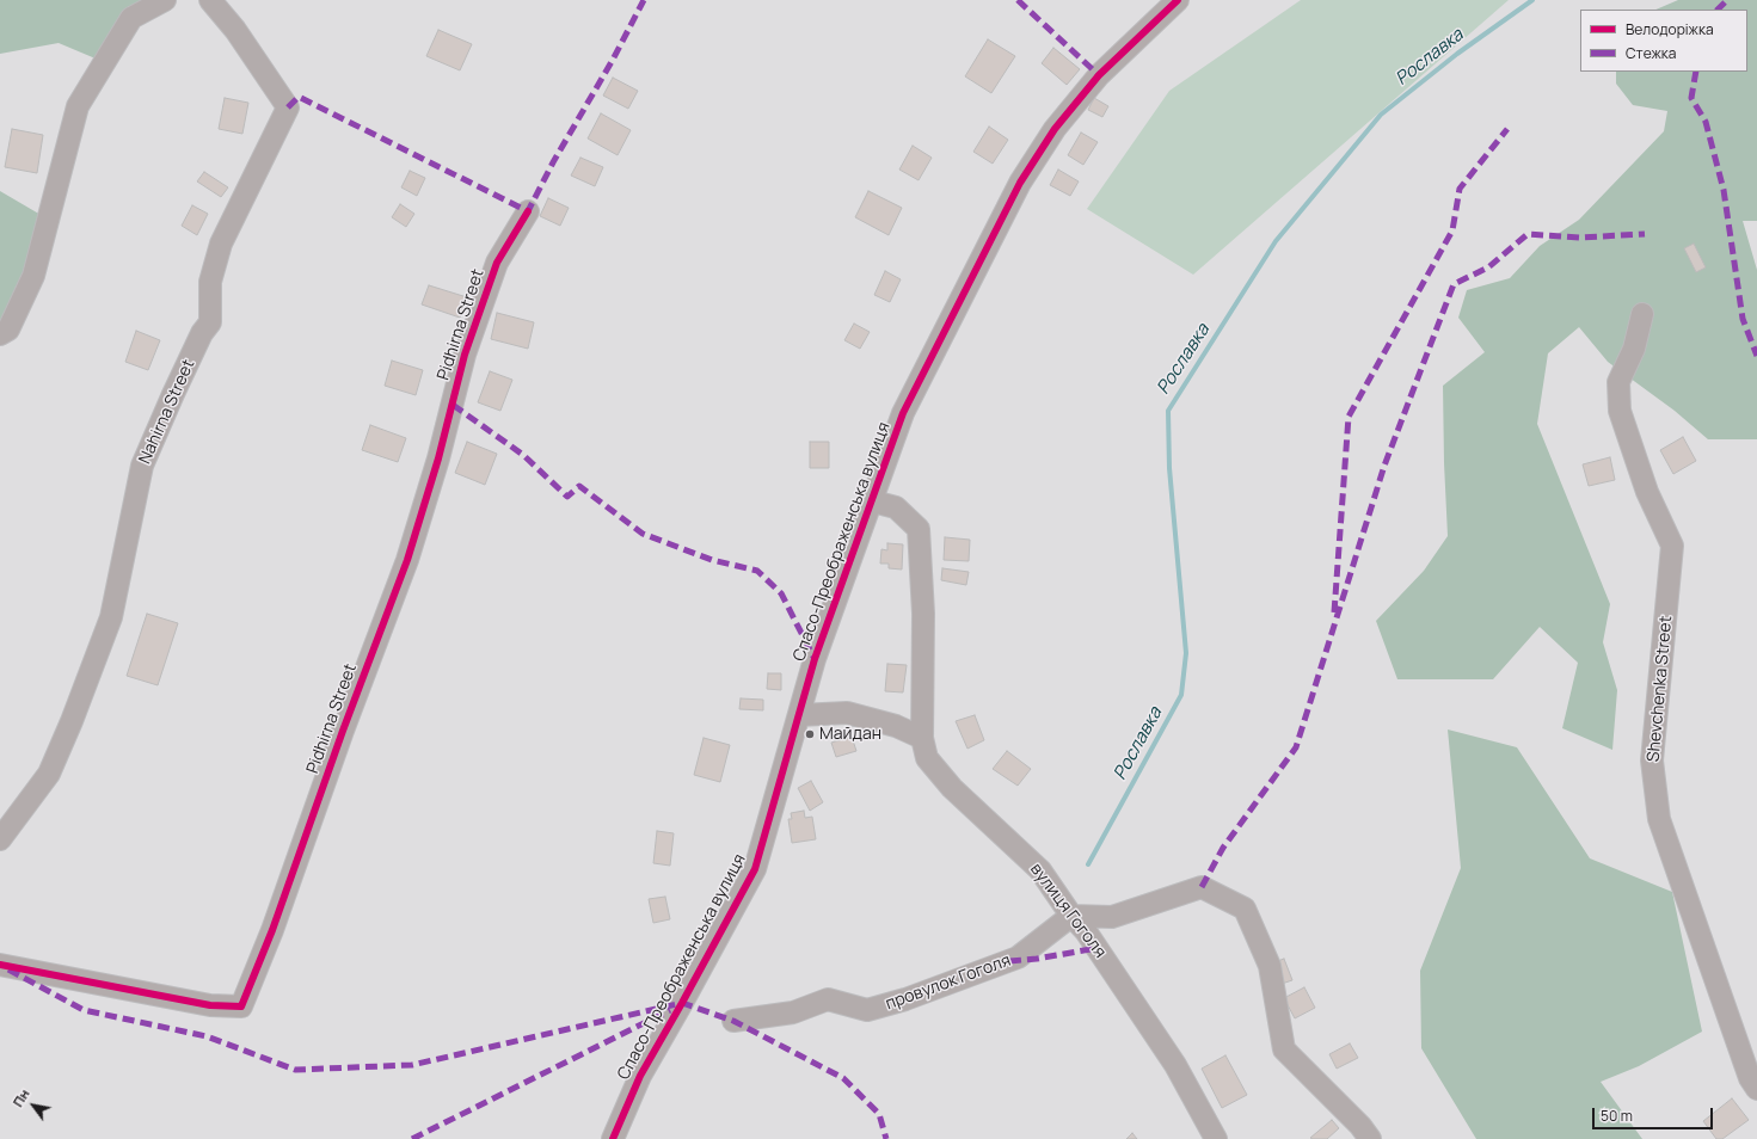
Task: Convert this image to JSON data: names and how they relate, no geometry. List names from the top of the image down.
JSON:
{
  "streets": {
    "street": [
      "Pidhirna Street",
      "Nahirna Street",
      "Спасо-Преображенська вулиця",
      "Shevchenka Street",
      "вулиця Гоголя",
      "провулок Гоголя"
    ]
  },
  "crossings": [
    ["Спасо-Преображенська вулиця", "вулиця Гоголя"],
    ["вулиця Гоголя", "провулок Гоголя"]
  ],
  "water": ["Рославка"],
  "places": ["Майдан"],
  "legend": ["Велодоріжка", "Стежка"],
  "scale_bar": "50 m",
  "north": "top left"
}
